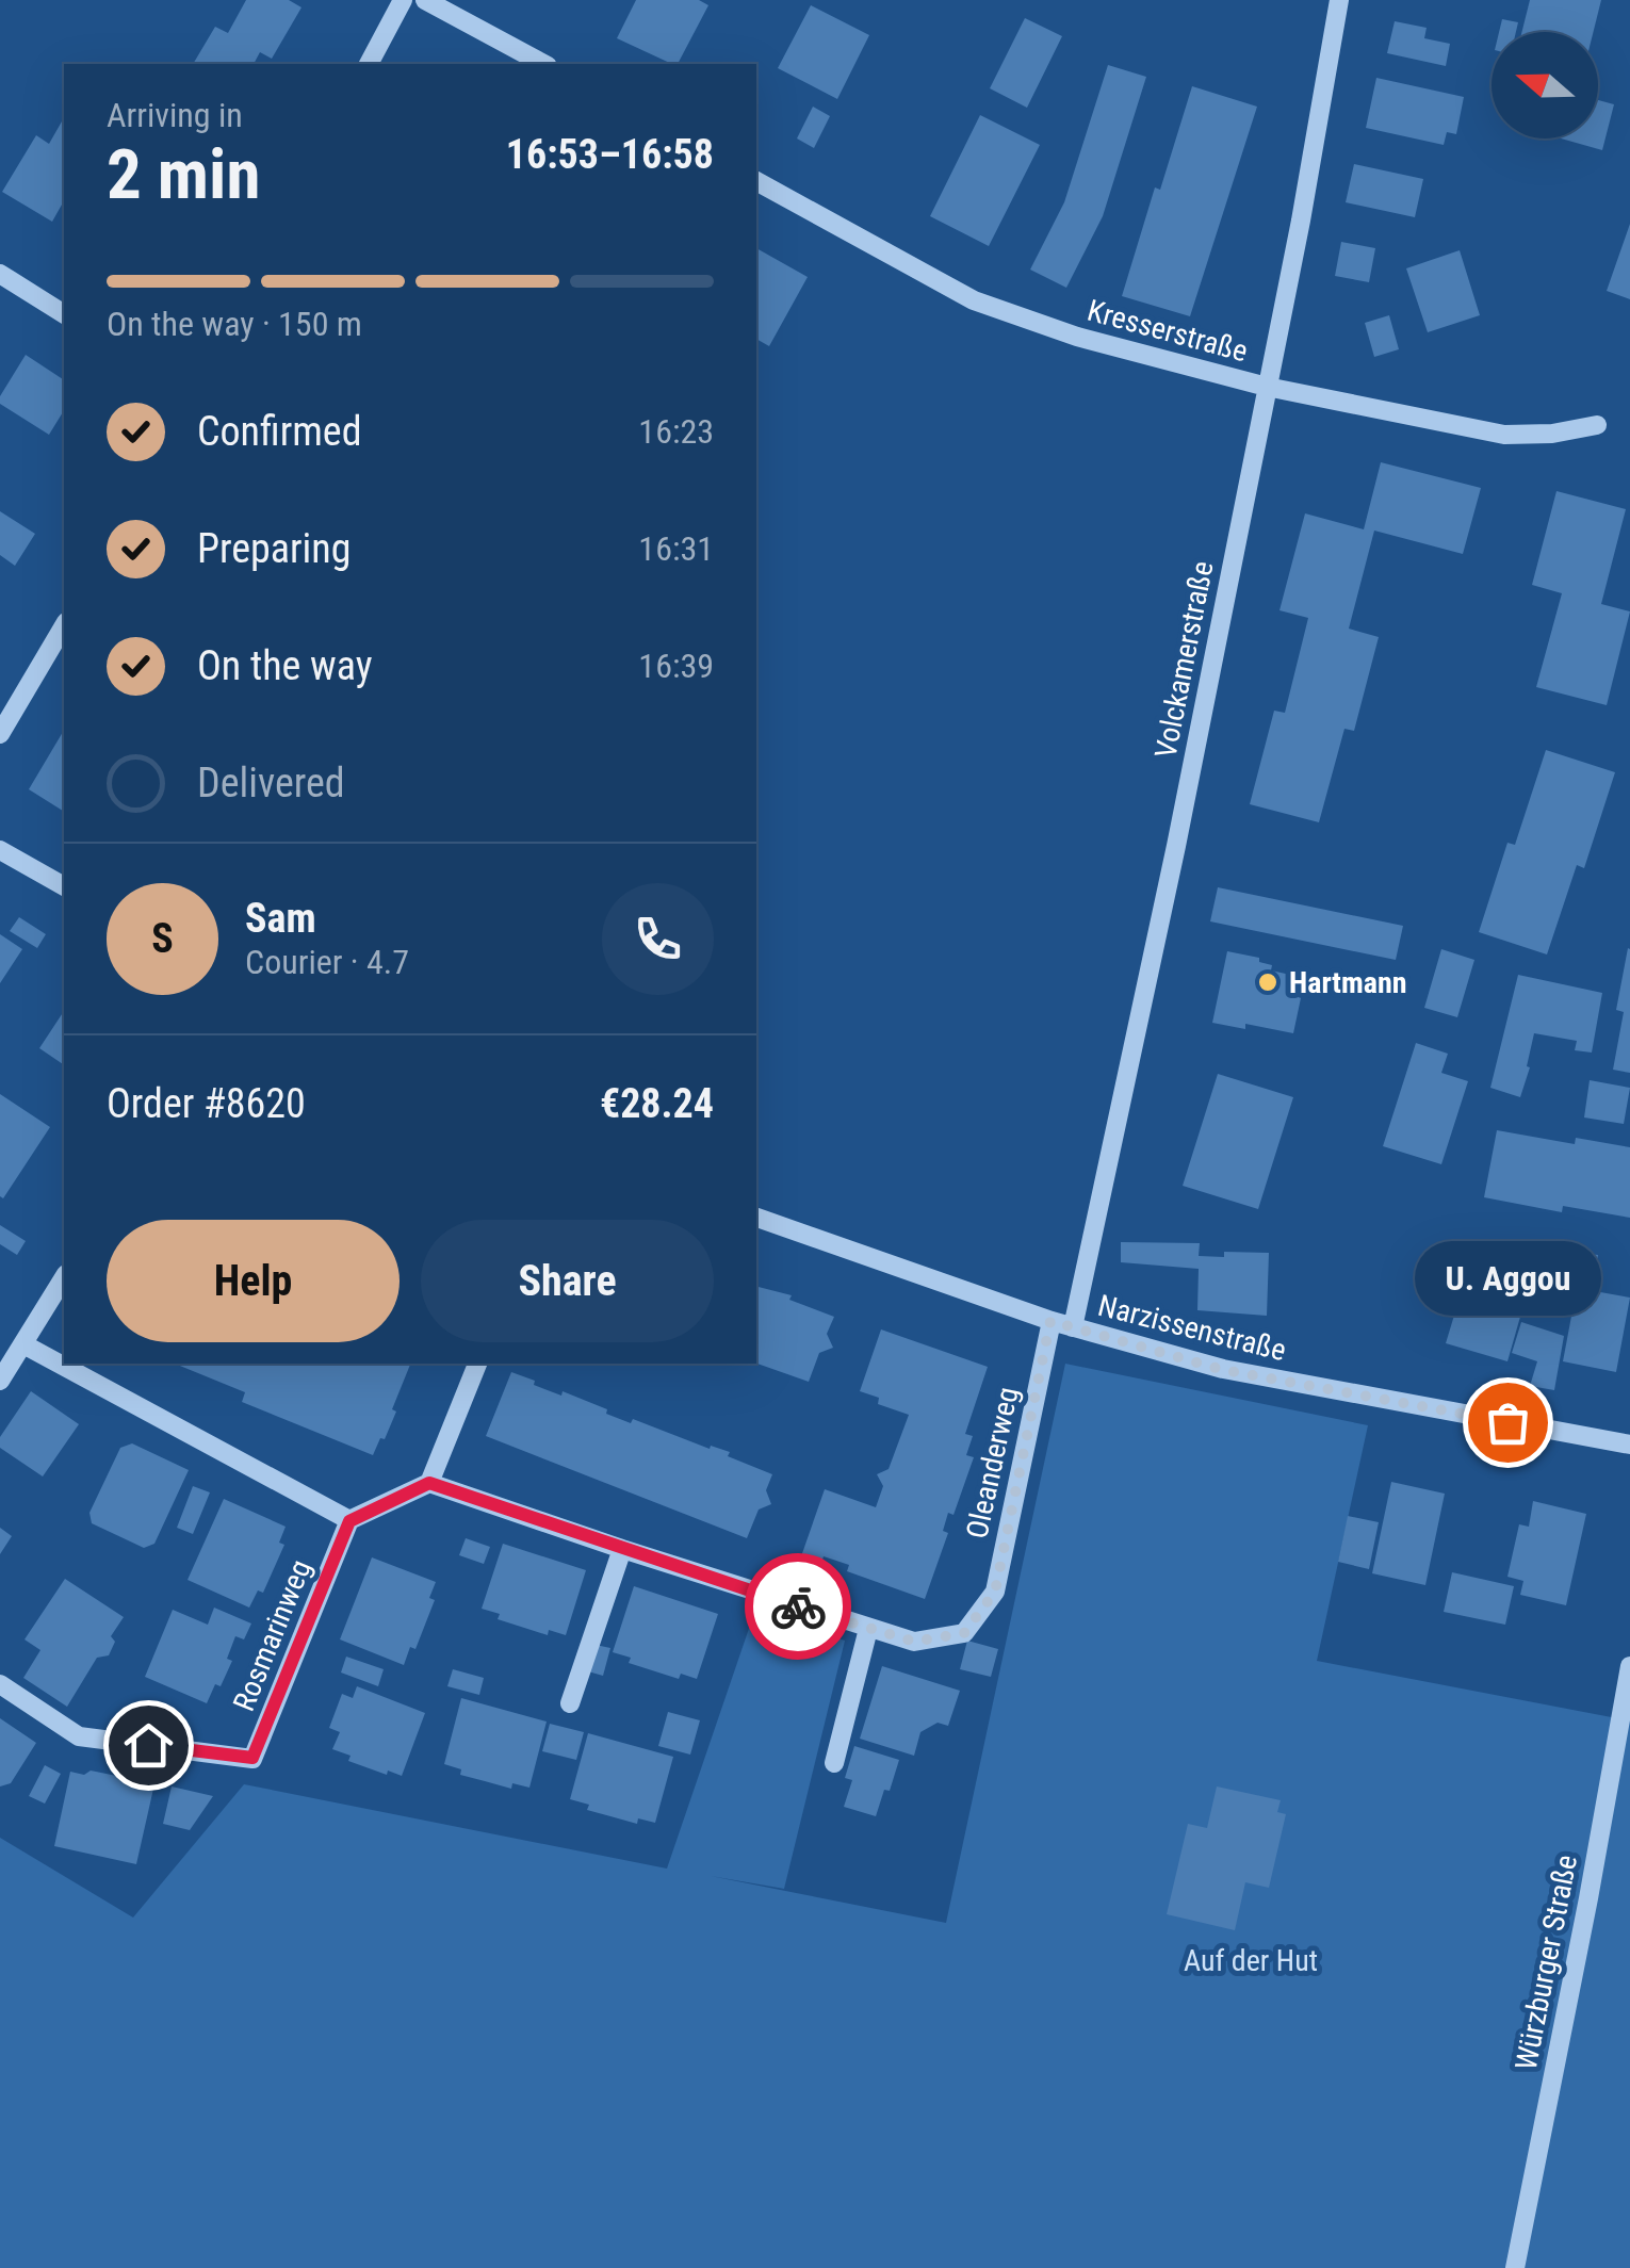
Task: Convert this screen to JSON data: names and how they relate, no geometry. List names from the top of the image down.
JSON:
{
  "streets": {
    "street": [
      "Kresserstraße",
      "Volckamerstraße",
      "Narzissenstraße",
      "Oleanderweg",
      "Rosmarinweg",
      "Würzburger Straße"
    ]
  },
  "crossings": [
    ["Kresserstraße", "Volckamerstraße"],
    ["Volckamerstraße", "Narzissenstraße"],
    ["Narzissenstraße", "Oleanderweg"]
  ],
  "parks": ["Auf der Hut"],
  "places": ["Hartmann", "U. Aggou"],
  "north": "left",
  "page": {
    "heading": ["2 min", "Arriving in", "16:53–16:58"],
    "panel": [
      "Sam",
      "Courier · 4.7",
      "Order #8620",
      "€28.24"
    ],
    "bar": "On the way · 150 m",
    "list": [
      ["Confirmed", "16:23"],
      ["Preparing", "16:31"],
      ["On the way", "16:39"],
      "Delivered"
    ],
    "round": "S",
    "buttons": ["Help", "Share"],
    "bubble": "U. Aggou"
  }
}
